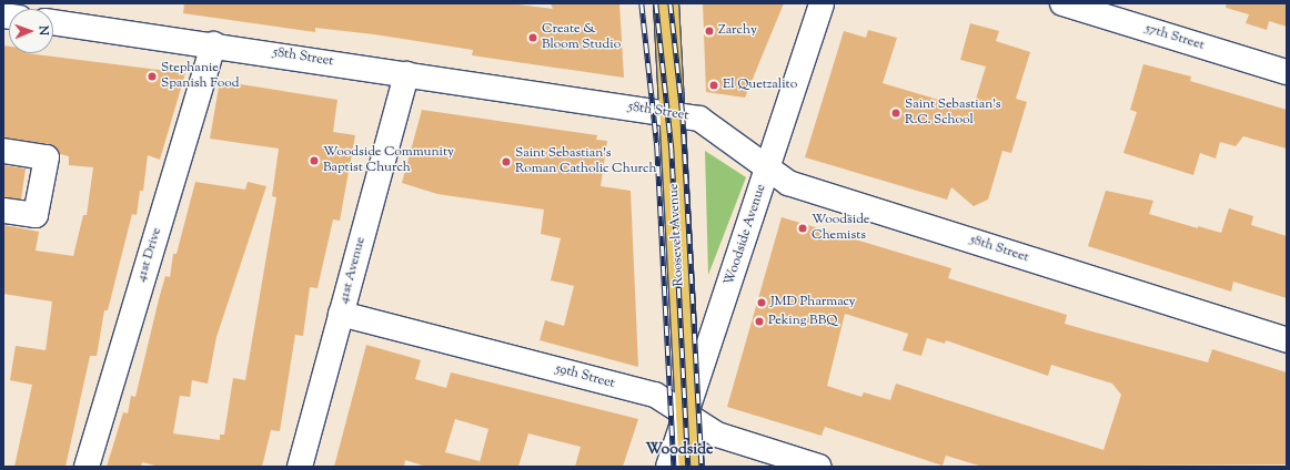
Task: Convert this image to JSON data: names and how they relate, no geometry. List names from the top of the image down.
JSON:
{
  "streets": {
    "main road": ["Roosevelt Avenue"],
    "street": [
      "57th Street",
      "58th Street",
      "Woodside Avenue",
      "41st Drive",
      "41st Avenue",
      "59th Street"
    ]
  },
  "crossings": [
    ["58th Street", "Roosevelt Avenue"],
    ["58th Street", "Woodside Avenue"],
    ["58th Street", "41st Drive"],
    ["58th Street", "41st Avenue"],
    ["Roosevelt Avenue", "Woodside Avenue"],
    ["Roosevelt Avenue", "59th Street"],
    ["Woodside Avenue", "59th Street"],
    ["41st Avenue", "59th Street"]
  ],
  "districts": ["Woodside"],
  "places": [
    "Zarchy",
    "Create & Bloom Studio",
    "Stephanie Spanish Food",
    "El Quetzalito",
    "Saint Sebastian's R.C. School",
    "Woodside Community Baptist Church",
    "Saint Sebastian's Roman Catholic Church",
    "Woodside Chemists",
    "JMD Pharmacy",
    "Peking BBQ"
  ],
  "north": "right"
}
